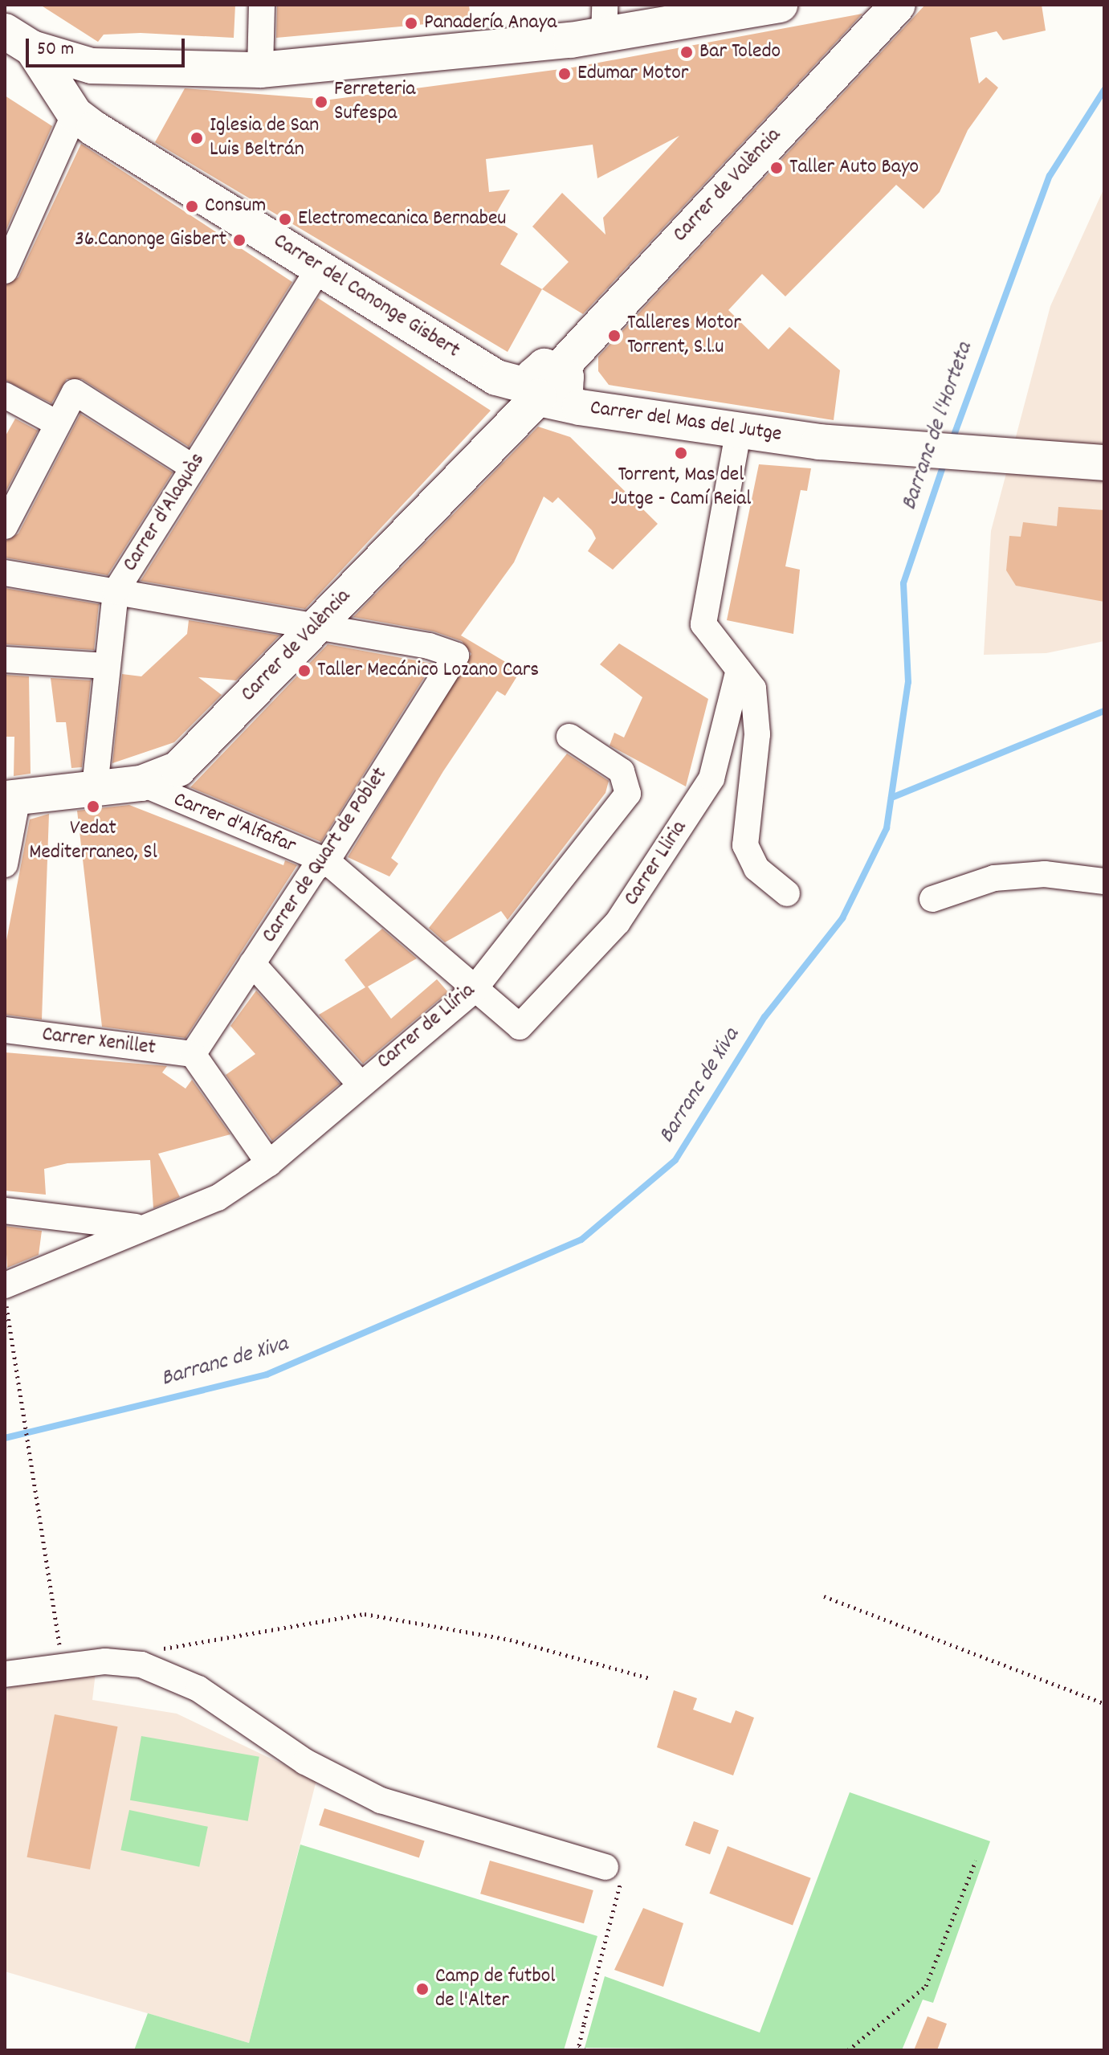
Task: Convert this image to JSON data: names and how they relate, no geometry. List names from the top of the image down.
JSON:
{
  "streets": {
    "street": [
      "Carrer de València",
      "Carrer del Canonge Gisbert",
      "Carrer del Mas del Jutge",
      "Carrer d'Alaquàs",
      "Carrer d'Alfafar",
      "Carrer de Quart de Poblet",
      "Carrer Lliria",
      "Carrer de Llíria",
      "Carrer Xenillet"
    ]
  },
  "crossings": [
    ["Carrer de València", "Carrer del Canonge Gisbert"],
    ["Carrer de València", "Carrer del Mas del Jutge"],
    ["Carrer de València", "Carrer d'Alaquàs"],
    ["Carrer de València", "Carrer d'Alfafar"],
    ["Carrer de València", "Carrer de Quart de Poblet"],
    ["Carrer del Canonge Gisbert", "Carrer del Mas del Jutge"],
    ["Carrer del Canonge Gisbert", "Carrer d'Alaquàs"],
    ["Carrer d'Alfafar", "Carrer de Quart de Poblet"],
    ["Carrer d'Alfafar", "Carrer Lliria"],
    ["Carrer d'Alfafar", "Carrer de Llíria"],
    ["Carrer de Quart de Poblet", "Carrer Xenillet"]
  ],
  "water": ["Barranc de l'Horteta", "Barranc de Xiva"],
  "places": [
    "Panadería Anaya",
    "Bar Toledo",
    "Edumar Motor",
    "Ferreteria Sufespa",
    "Iglesia de San Luis Beltrán",
    "Taller Auto Bayo",
    "Consum",
    "Electromecanica Bernabeu",
    "36.Canonge Gisbert",
    "Talleres Motor Torrent, S.l.u",
    "Torrent, Mas del Jutge - Camí Reial",
    "Taller Mecánico Lozano Cars",
    "Vedat Mediterraneo, Sl",
    "Camp de futbol de l'Alter"
  ],
  "scale_bar": "50 m"
}
